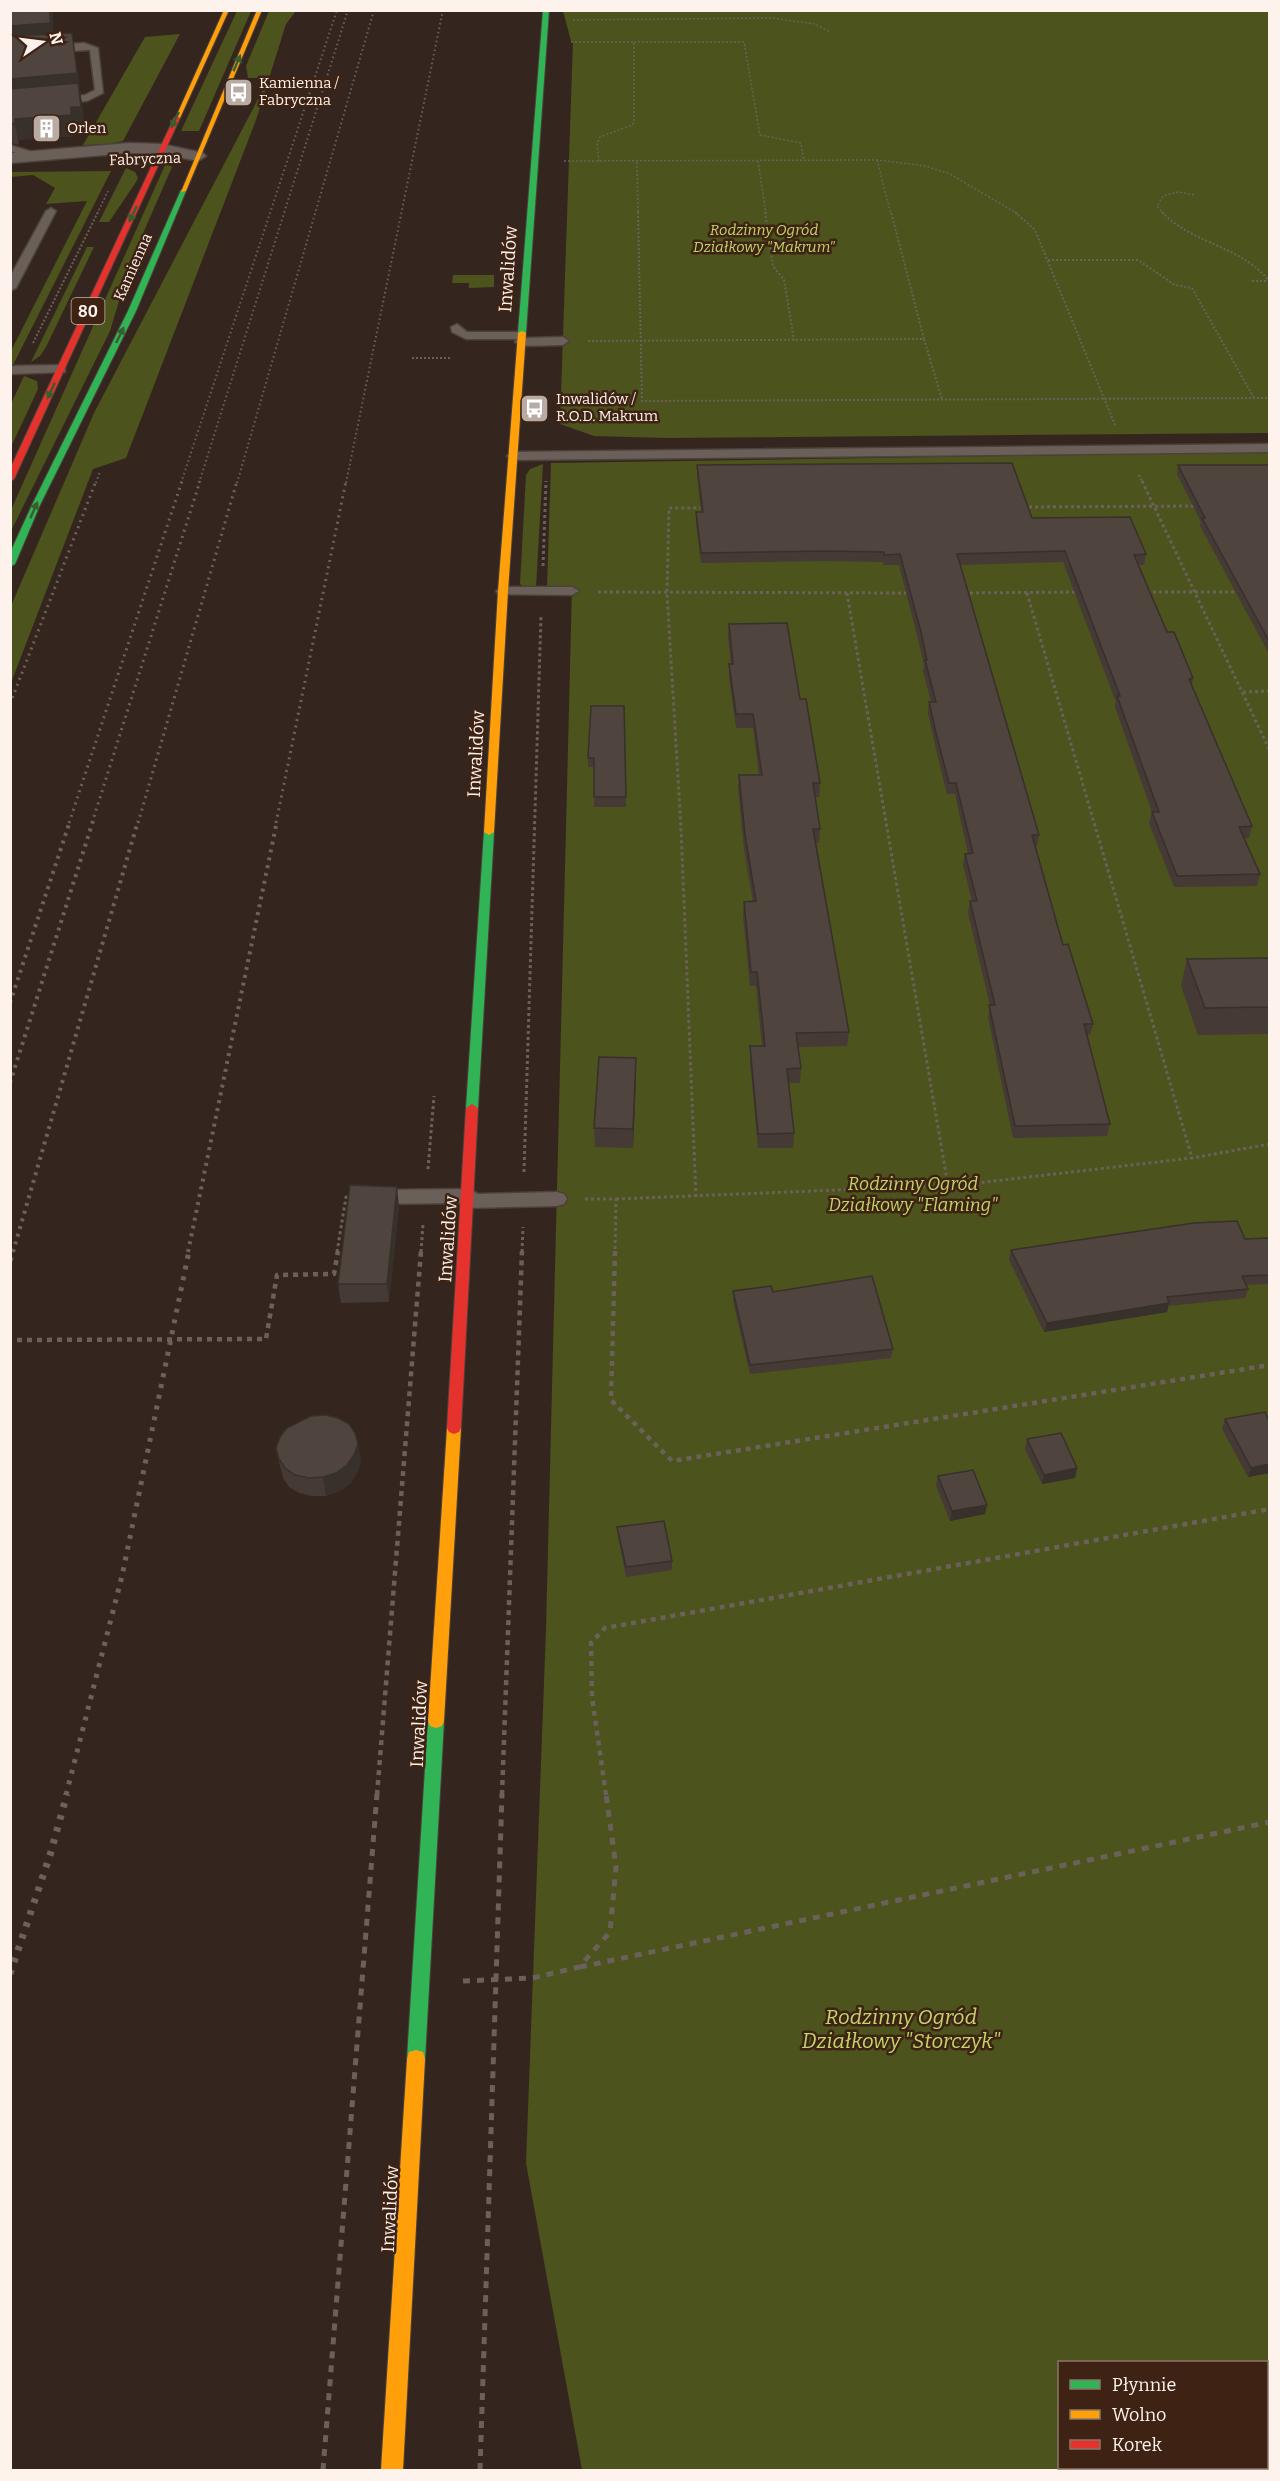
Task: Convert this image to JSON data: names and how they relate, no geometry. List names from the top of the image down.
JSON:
{
  "streets": {
    "main road": ["Kamienna", "Inwalidów", "80"],
    "street": ["Fabryczna"]
  },
  "crossings": [
    ["Fabryczna", "Kamienna"]
  ],
  "parks": ["Rodzinny Ogród Działkowy \"Makrum\"", "Rodzinny Ogród Działkowy \"Flaming\"", "Rodzinny Ogród Działkowy \"Storczyk\""],
  "places": {
    "bus stop": ["Kamienna / Fabryczna", "Inwalidów / R.O.D. Makrum"],
    "building": ["Orlen"]
  },
  "legend": ["Płynnie", "Wolno", "Korek"],
  "north": "right"
}
